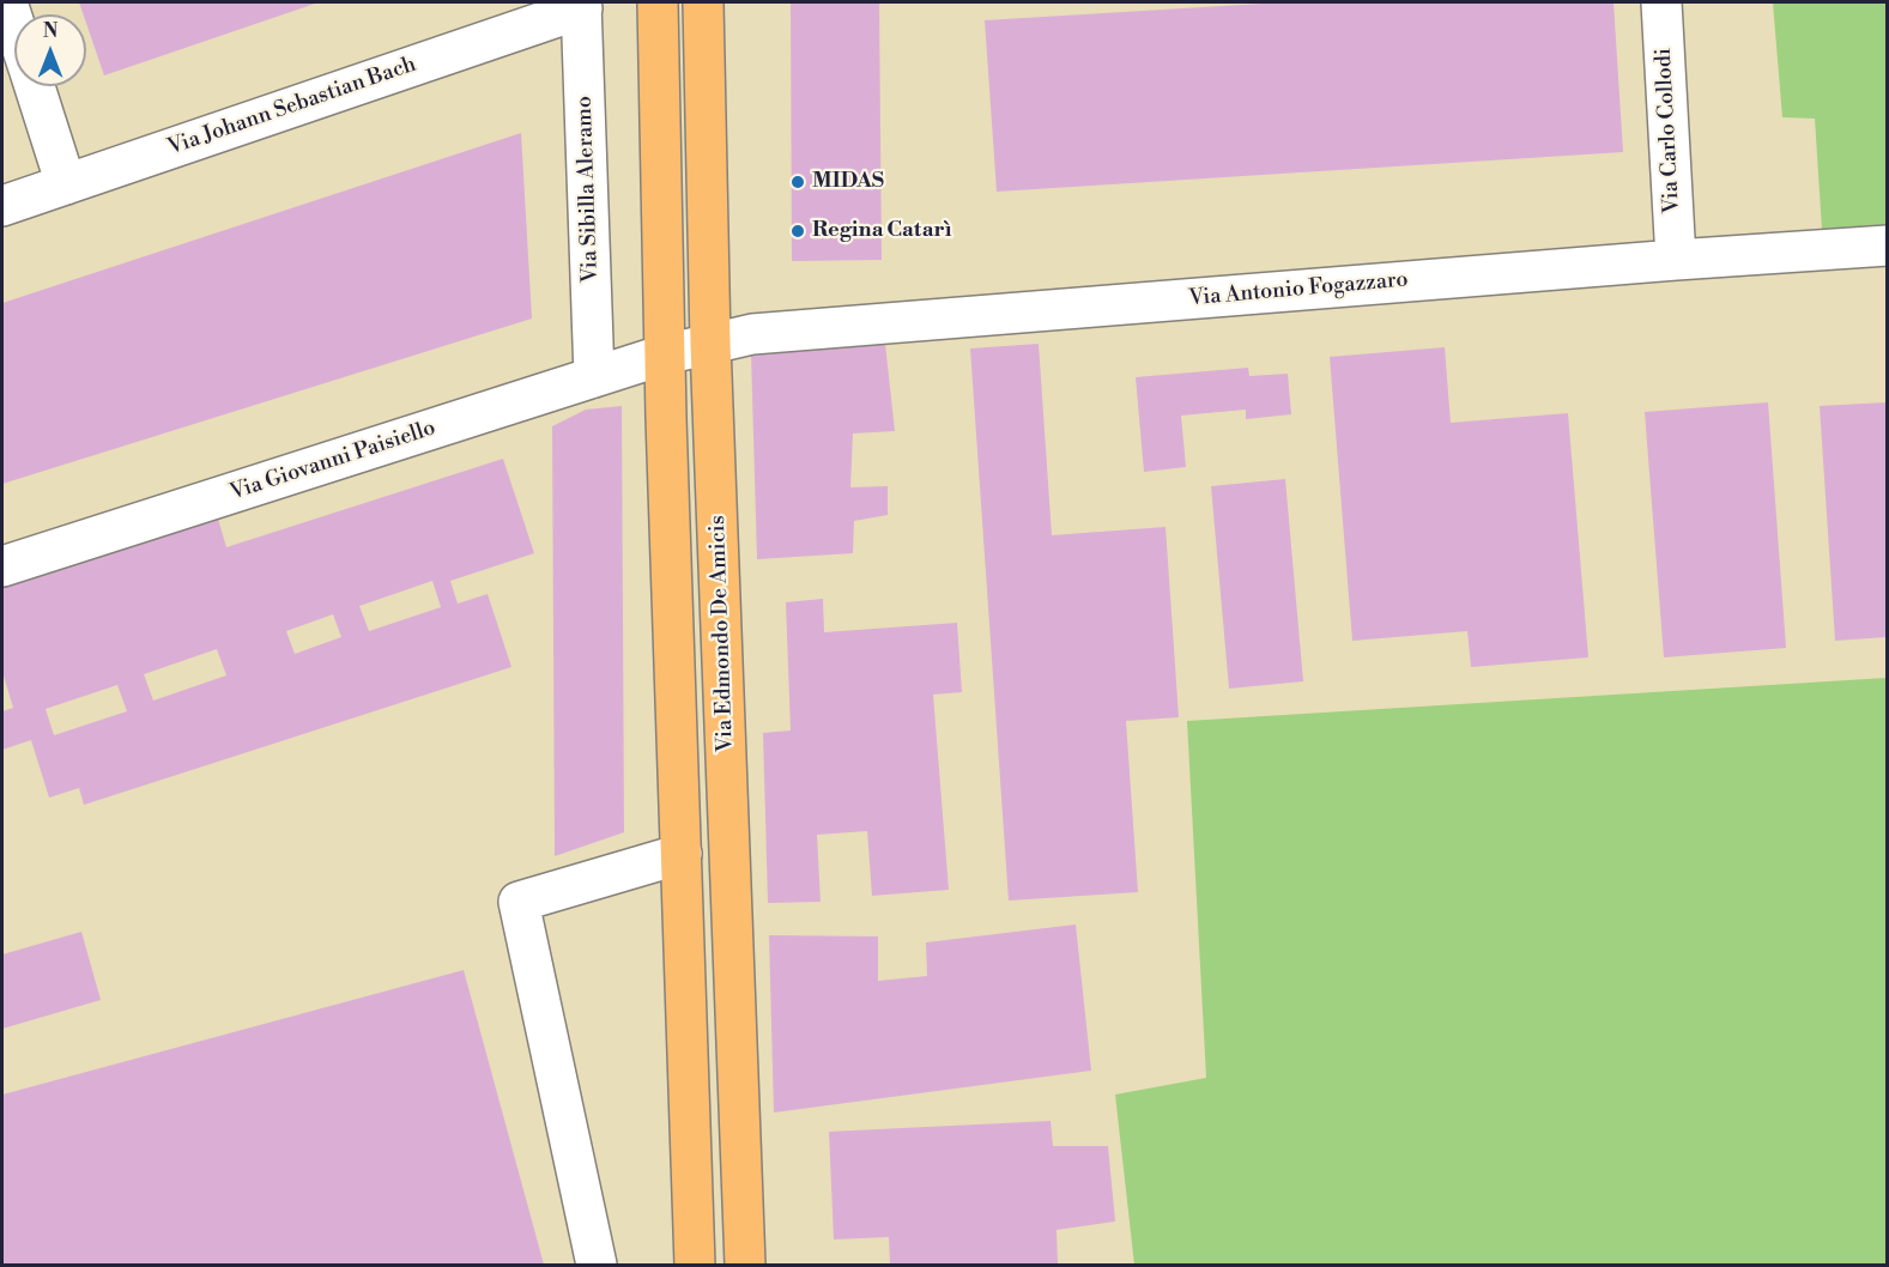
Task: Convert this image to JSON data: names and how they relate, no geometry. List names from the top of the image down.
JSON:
{
  "streets": {
    "main road": ["Via Edmondo De Amicis"],
    "street": [
      "Via Johann Sebastian Bach",
      "Via Carlo Collodi",
      "Via Sibilla Aleramo",
      "Via Antonio Fogazzaro",
      "Via Giovanni Paisiello"
    ]
  },
  "crossings": [
    ["Via Johann Sebastian Bach", "Via Sibilla Aleramo"],
    ["Via Carlo Collodi", "Via Antonio Fogazzaro"],
    ["Via Sibilla Aleramo", "Via Giovanni Paisiello"],
    ["Via Antonio Fogazzaro", "Via Giovanni Paisiello"],
    ["Via Antonio Fogazzaro", "Via Edmondo De Amicis"]
  ],
  "places": ["MIDAS", "Regina Catarì"],
  "north": "top"
}
